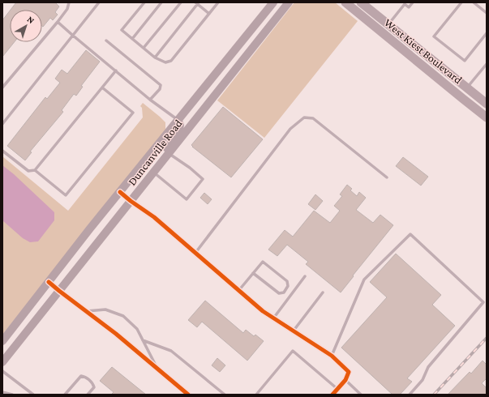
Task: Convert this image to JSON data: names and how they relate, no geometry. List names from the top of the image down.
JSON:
{
  "streets": {
    "main road": ["West Kiest Boulevard", "Duncanville Road"]
  },
  "north": "top right"
}
